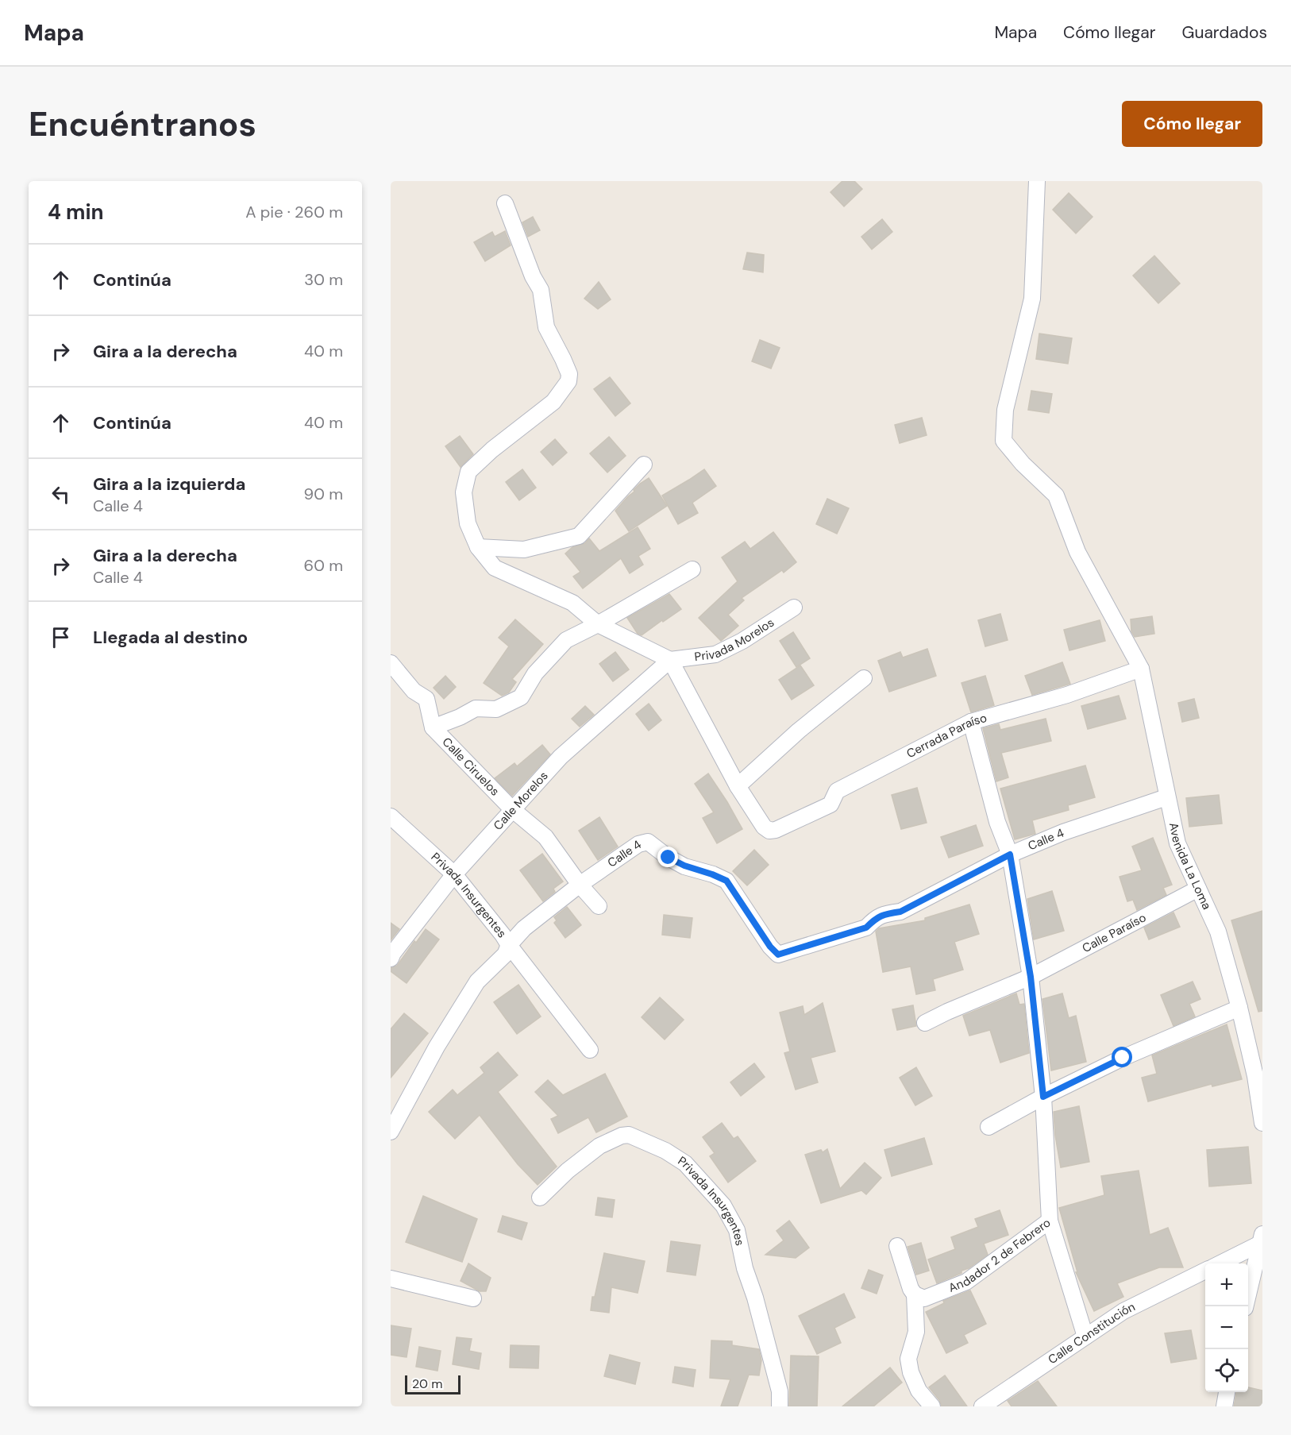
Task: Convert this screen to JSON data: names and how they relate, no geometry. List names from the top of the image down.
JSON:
{
  "streets": {
    "street": [
      "Privada Morelos",
      "Cerrada Paraíso",
      "Calle Ciruelos",
      "Calle Morelos",
      "Calle 4",
      "Avenida La Loma",
      "Privada Insurgentes",
      "Calle Paraíso",
      "Andador 2 de Febrero",
      "Calle Constitución"
    ]
  },
  "crossings": [
    ["Privada Morelos", "Calle Morelos"],
    ["Cerrada Paraíso", "Avenida La Loma"],
    ["Calle Ciruelos", "Calle Morelos"],
    ["Calle Ciruelos", "Calle 4"],
    ["Calle Morelos", "Privada Insurgentes"],
    ["Calle 4", "Avenida La Loma"],
    ["Calle 4", "Privada Insurgentes"],
    ["Avenida La Loma", "Calle Paraíso"],
    ["Andador 2 de Febrero", "Calle Constitución"]
  ],
  "scale_bar": "20 m",
  "page": {
    "header": "Mapa",
    "nav": ["Mapa", "Cómo llegar", "Guardados"],
    "buttons": "Cómo llegar",
    "title": "Encuéntranos",
    "heading": ["4 min", "A pie · 260 m"],
    "list": [
      ["Continúa", "30 m"],
      ["Gira a la derecha", "40 m"],
      ["Continúa", "40 m"],
      ["Gira a la izquierda", "Calle 4", "90 m"],
      ["Gira a la derecha", "Calle 4", "60 m"],
      "Llegada al destino"
    ],
    "map_buttons": ["+", "−"],
    "scale": "20 m"
  }
}
